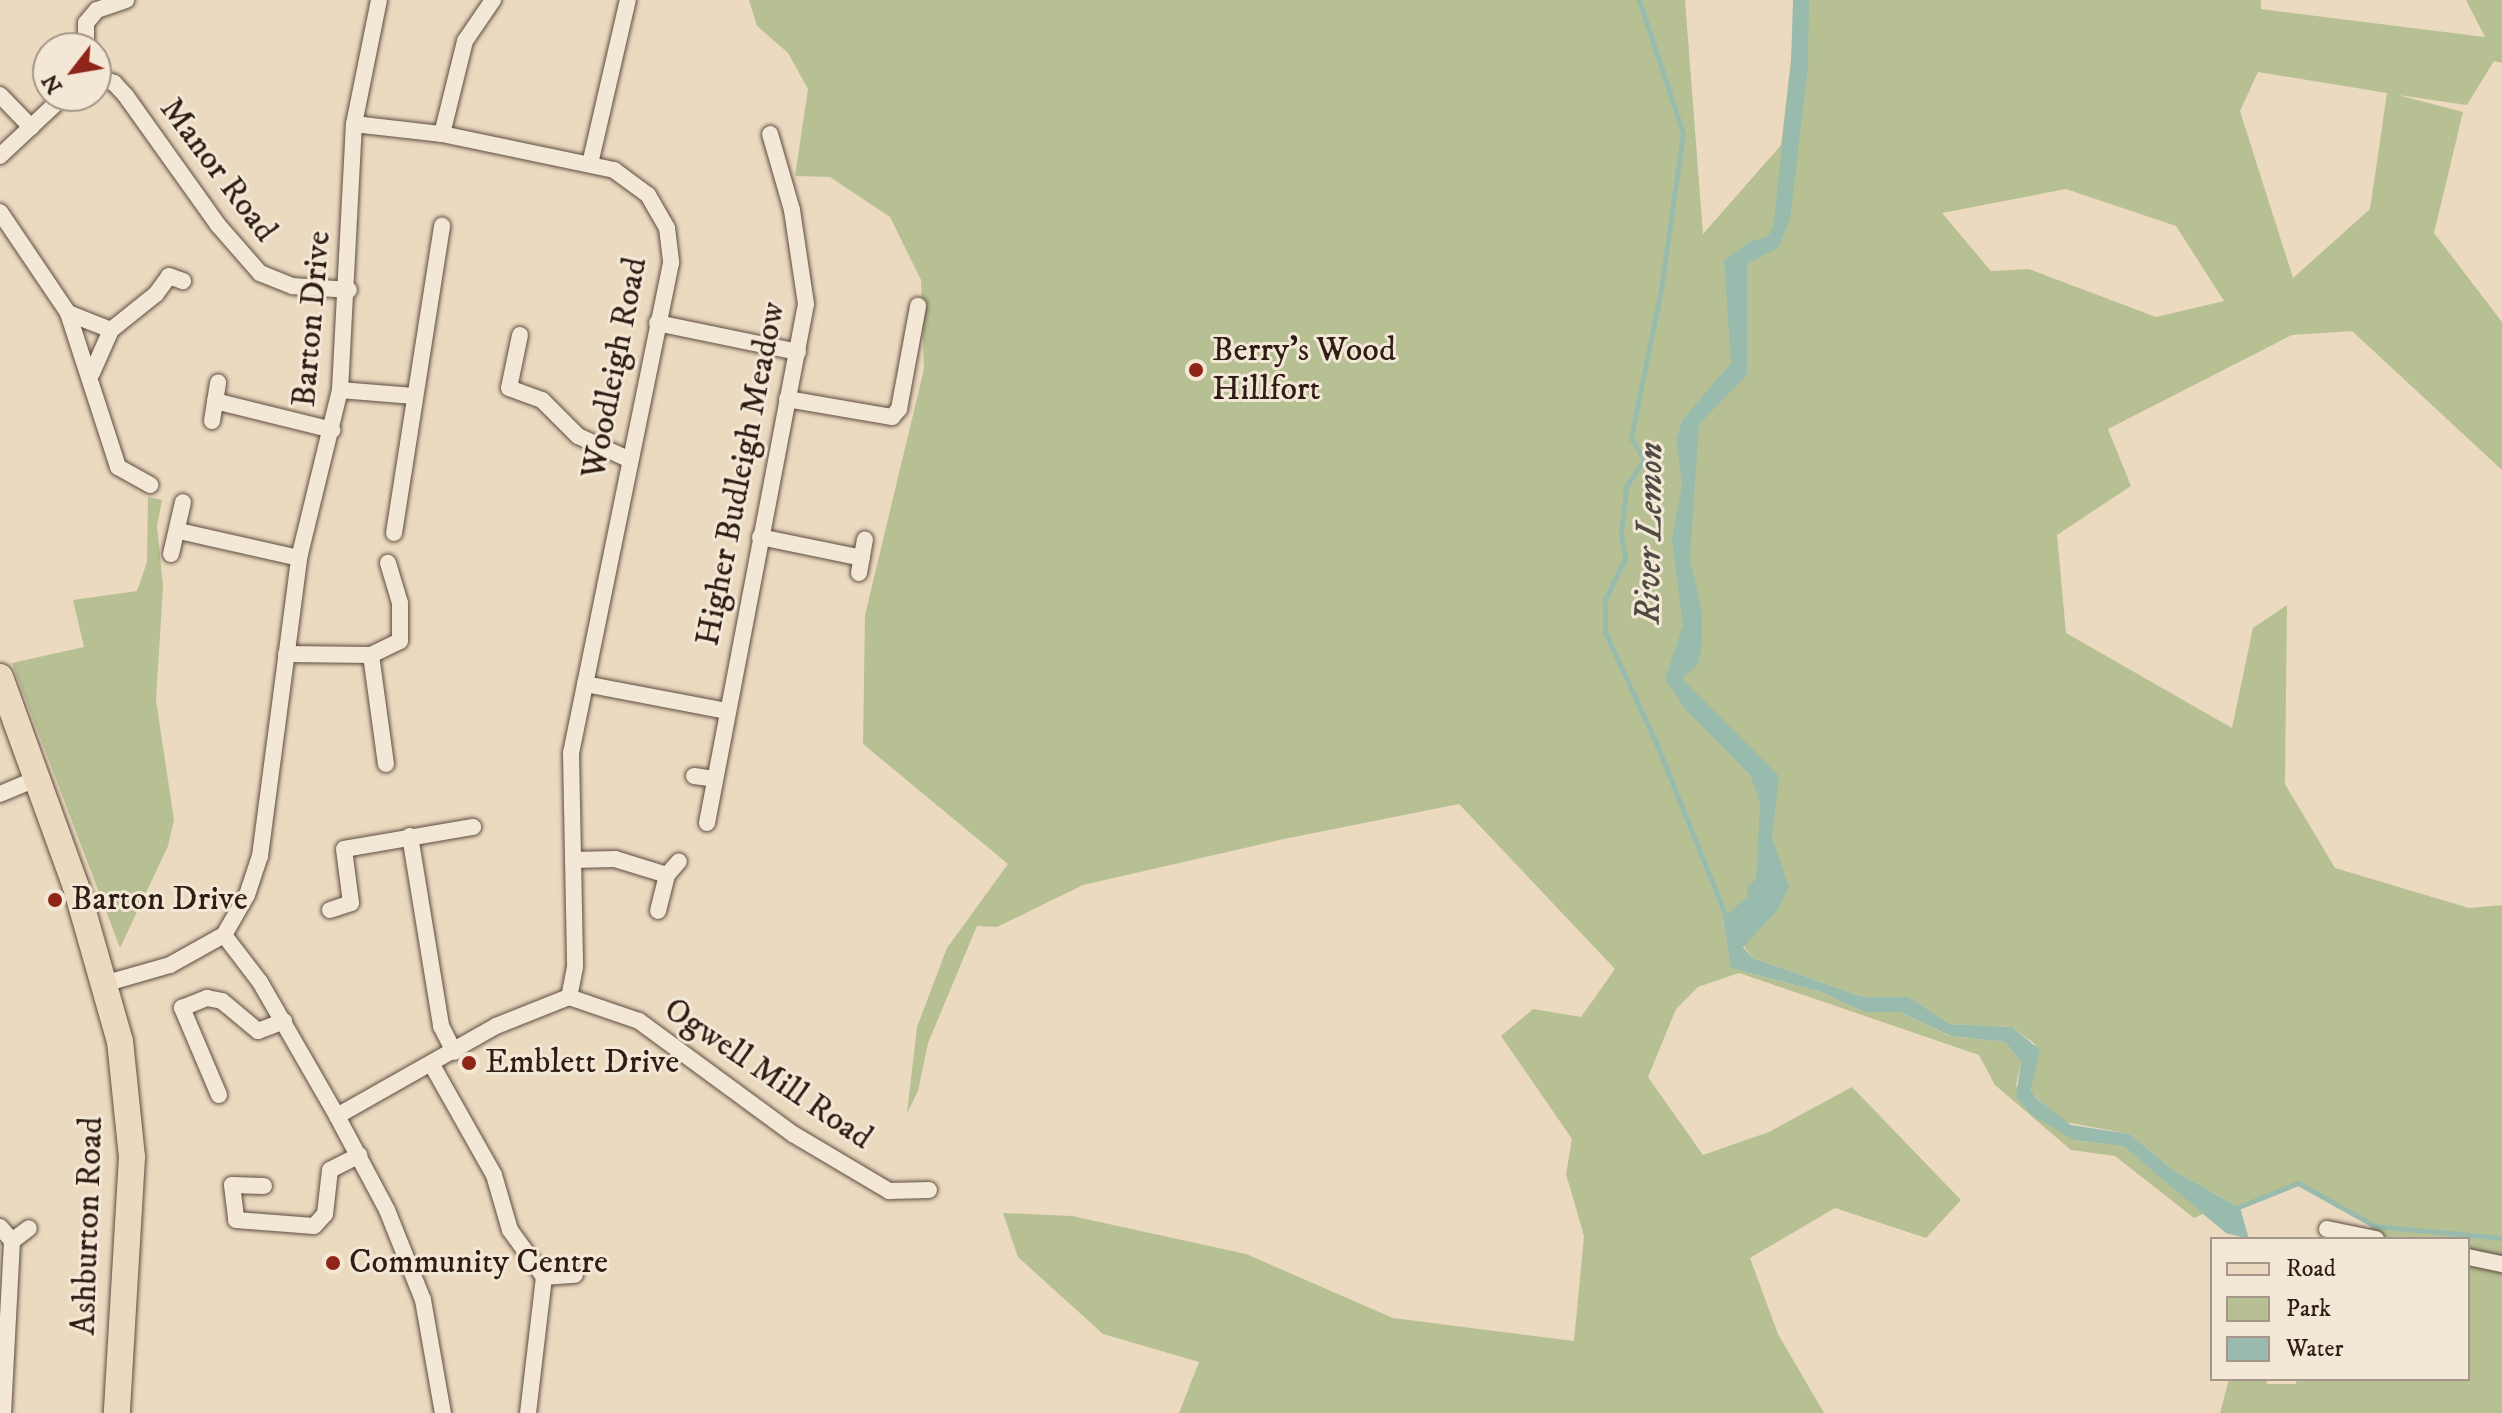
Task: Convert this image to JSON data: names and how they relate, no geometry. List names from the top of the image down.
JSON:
{
  "streets": {
    "main road": ["Ashburton Road"],
    "street": [
      "Manor Road",
      "Barton Drive",
      "Woodleigh Road",
      "Higher Budleigh Meadow",
      "Ogwell Mill Road"
    ]
  },
  "crossings": [
    ["Manor Road", "Barton Drive"],
    ["Barton Drive", "Woodleigh Road"],
    ["Woodleigh Road", "Ogwell Mill Road"]
  ],
  "water": ["River Lemon"],
  "places": [
    "Berry's Wood Hillfort",
    "Barton Drive",
    "Emblett Drive",
    "Community Centre"
  ],
  "legend": ["Road", "Park", "Water"],
  "north": "bottom left"
}
